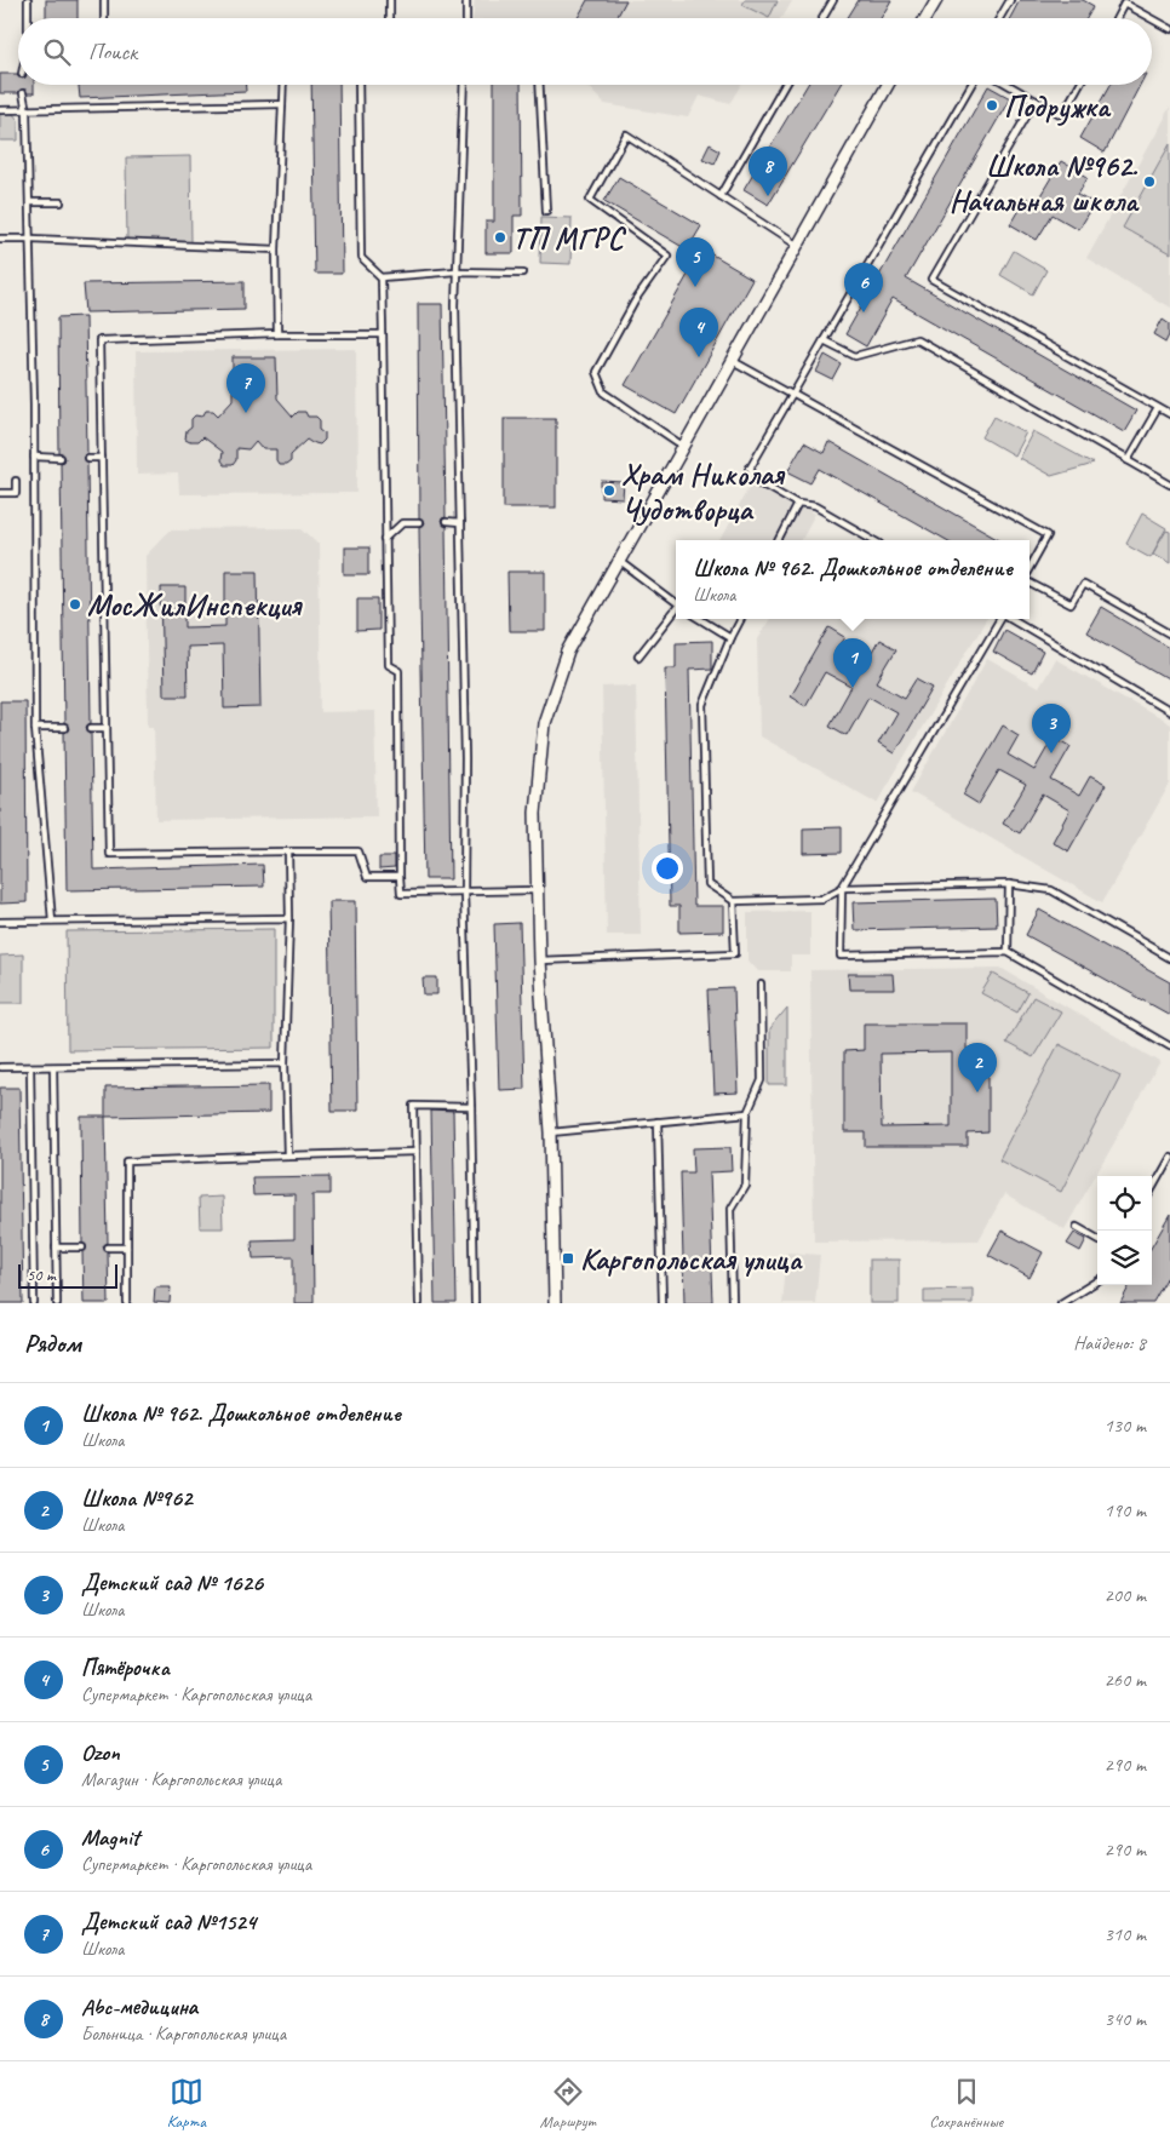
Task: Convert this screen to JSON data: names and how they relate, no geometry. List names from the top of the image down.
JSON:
{
  "places": {
    "other": [
      "Подружка",
      "Школа №962. Начальная школа",
      "ТП МГРС",
      "Храм Николая Чудотворца",
      "МосЖилИнспекция"
    ],
    "transit": ["Каргопольская улица"]
  },
  "scale_bar": "50 m",
  "page": {
    "search": "Поиск",
    "pins": [
      "8",
      "5",
      "6",
      "4",
      "7",
      "1",
      "3",
      "2"
    ],
    "popup": ["Школа № 962. Дошкольное отделение", "Школа"],
    "scale": "50 m",
    "heading": ["Рядом", "Найдено: 8"],
    "list": [
      {
        "mark": "1",
        "name": "Школа № 962. Дошкольное отделение",
        "note": "Школа",
        "value": "130 m"
      },
      {
        "mark": "2",
        "name": "Школа №962",
        "note": "Школа",
        "value": "190 m"
      },
      {
        "mark": "3",
        "name": "Детский сад № 1626",
        "note": "Школа",
        "value": "200 m"
      },
      {
        "mark": "4",
        "name": "Пятёрочка",
        "note": "Супермаркет · Каргопольская улица",
        "value": "260 m"
      },
      {
        "mark": "5",
        "name": "Ozon",
        "note": "Магазин · Каргопольская улица",
        "value": "290 m"
      },
      {
        "mark": "6",
        "name": "Magnit",
        "note": "Супермаркет · Каргопольская улица",
        "value": "290 m"
      },
      {
        "mark": "7",
        "name": "Детский сад №1524",
        "note": "Школа",
        "value": "310 m"
      },
      {
        "mark": "8",
        "name": "Abc-медицина",
        "note": "Больница · Каргопольская улица",
        "value": "340 m"
      }
    ],
    "nav": ["Карта", "Маршрут", "Сохранённые"]
  }
}
